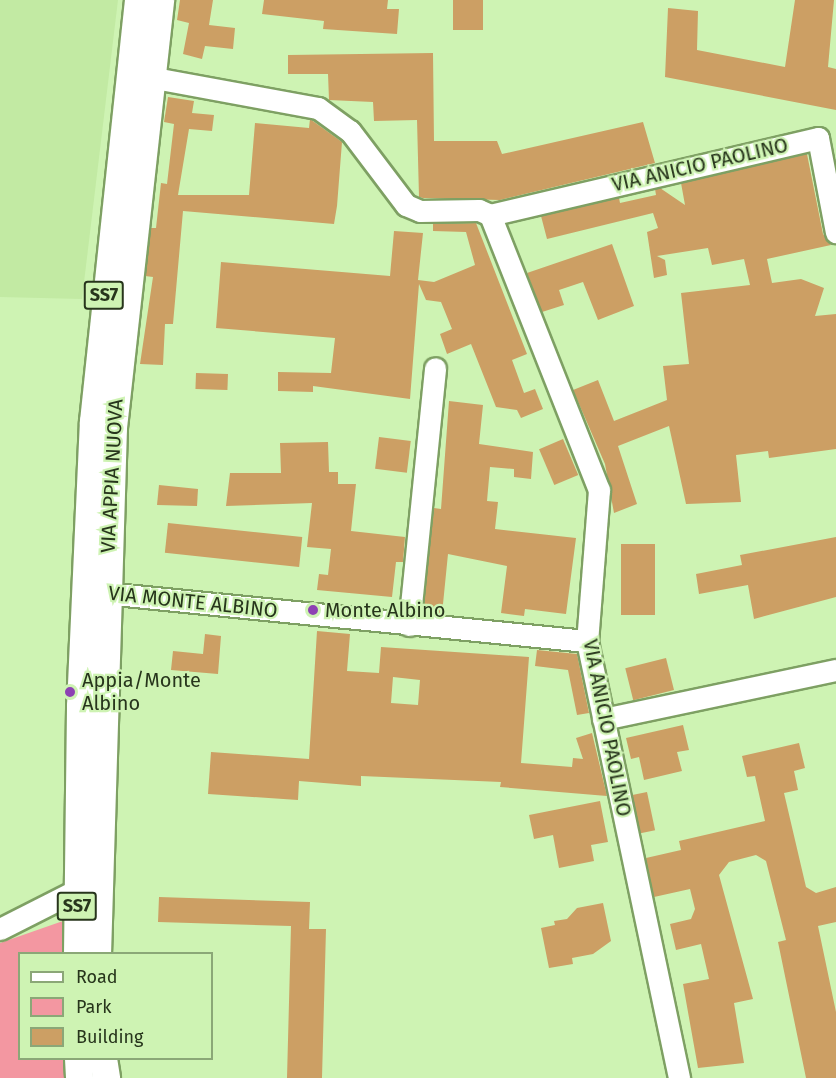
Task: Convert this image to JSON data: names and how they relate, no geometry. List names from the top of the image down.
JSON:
{
  "streets": {
    "main road": ["SS7", "VIA APPIA NUOVA"],
    "street": ["VIA ANICIO PAOLINO", "VIA MONTE ALBINO"]
  },
  "crossings": [
    ["VIA ANICIO PAOLINO", "VIA APPIA NUOVA"],
    ["VIA ANICIO PAOLINO", "VIA MONTE ALBINO"],
    ["VIA APPIA NUOVA", "VIA MONTE ALBINO"]
  ],
  "places": ["Monte Albino", "Appia/Monte Albino"],
  "legend": ["Road", "Park", "Building"]
}
